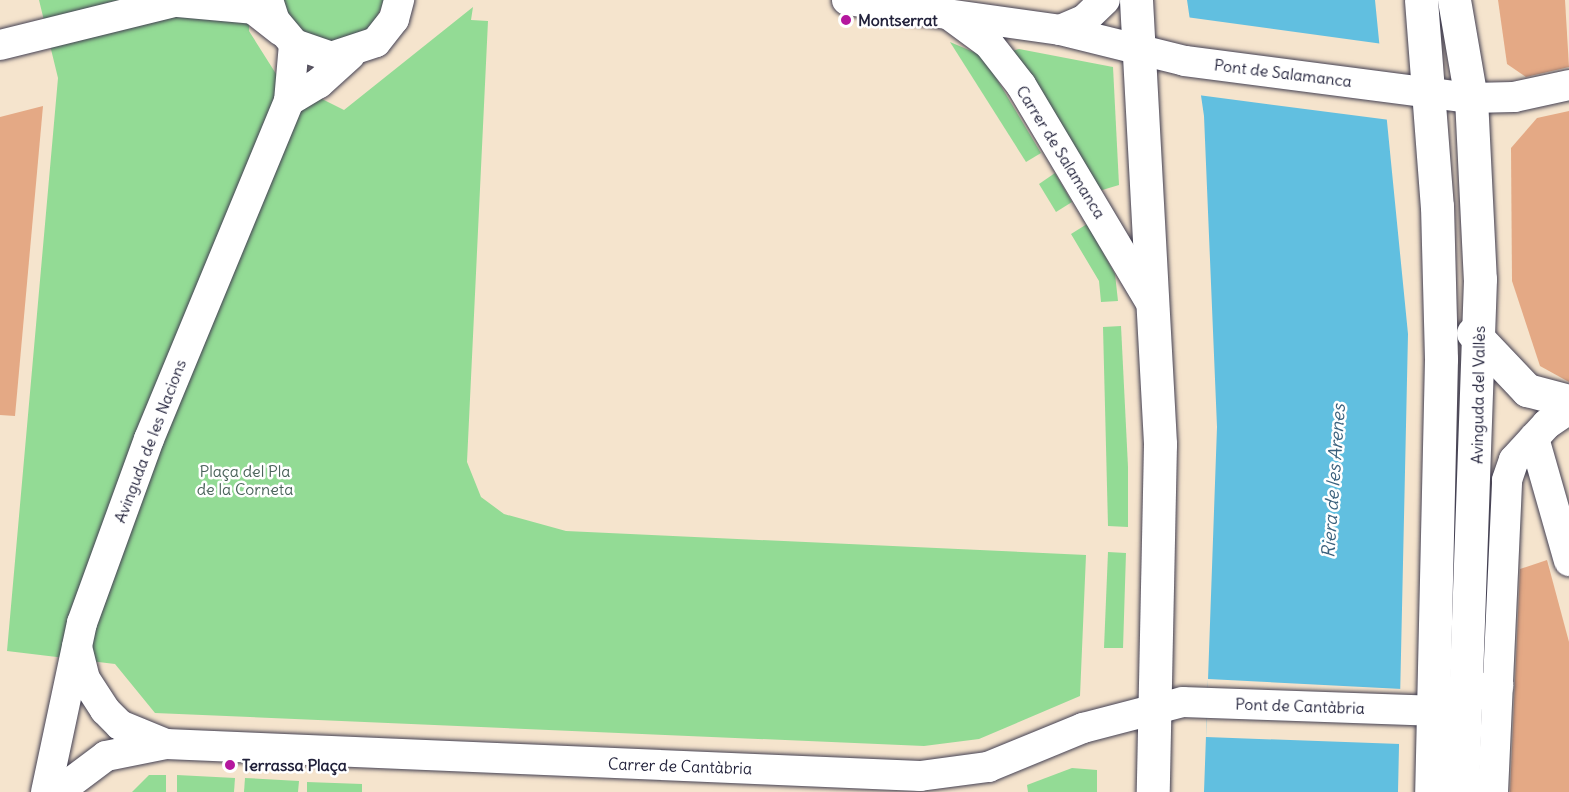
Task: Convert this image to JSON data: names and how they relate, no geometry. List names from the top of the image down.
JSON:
{
  "streets": {
    "main road": ["Avinguda del Vallès"],
    "street": [
      "Pont de Salamanca",
      "Carrer de Salamanca",
      "Avinguda de les Nacions",
      "Pont de Cantàbria",
      "Carrer de Cantàbria"
    ]
  },
  "crossings": [
    ["Pont de Salamanca", "Carrer de Salamanca"],
    ["Pont de Salamanca", "Avinguda del Vallès"],
    ["Avinguda de les Nacions", "Carrer de Cantàbria"],
    ["Pont de Cantàbria", "Carrer de Cantàbria"]
  ],
  "water": ["Riera de les Arenes"],
  "parks": ["Plaça del Pla de la Corneta"],
  "places": ["Montserrat", "Terrassa Plaça"]
}
